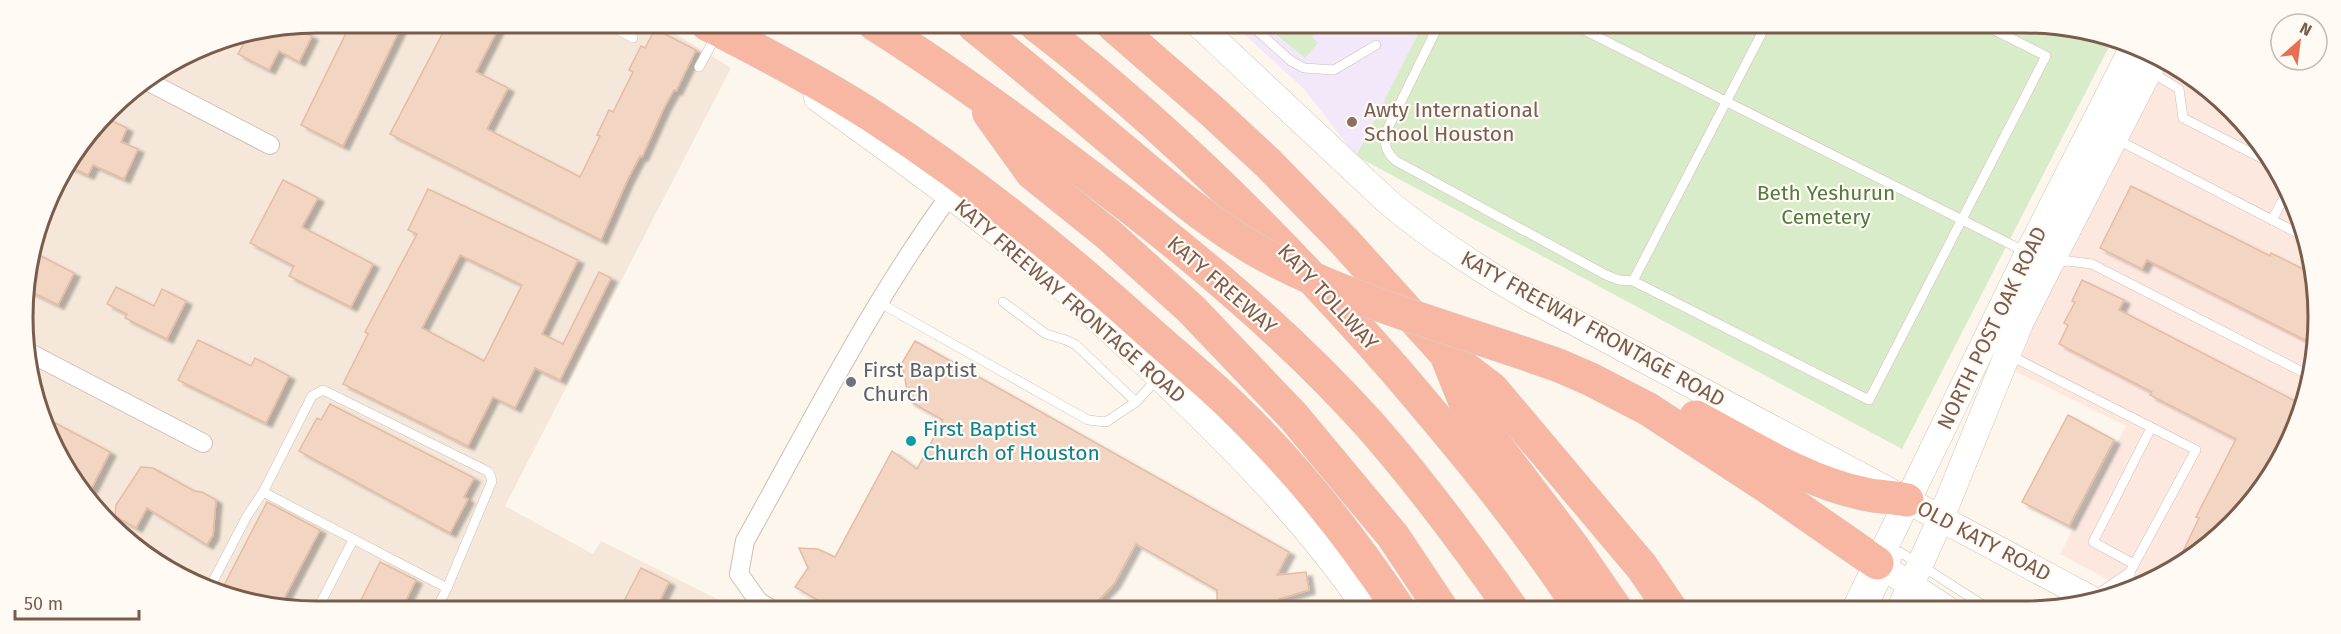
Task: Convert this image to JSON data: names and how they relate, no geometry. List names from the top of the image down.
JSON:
{
  "streets": {
    "highway": ["KATY FREEWAY", "KATY TOLLWAY"],
    "main road": ["KATY FREEWAY FRONTAGE ROAD", "NORTH POST OAK ROAD", "OLD KATY ROAD"]
  },
  "crossings": [
    ["KATY FREEWAY FRONTAGE ROAD", "NORTH POST OAK ROAD"],
    ["KATY FREEWAY FRONTAGE ROAD", "OLD KATY ROAD"],
    ["NORTH POST OAK ROAD", "OLD KATY ROAD"]
  ],
  "parks": ["Beth Yeshurun Cemetery"],
  "places": ["Awty International School Houston", "First Baptist Church", "First Baptist Church of Houston"],
  "scale_bar": "50 m",
  "north": "top right"
}
